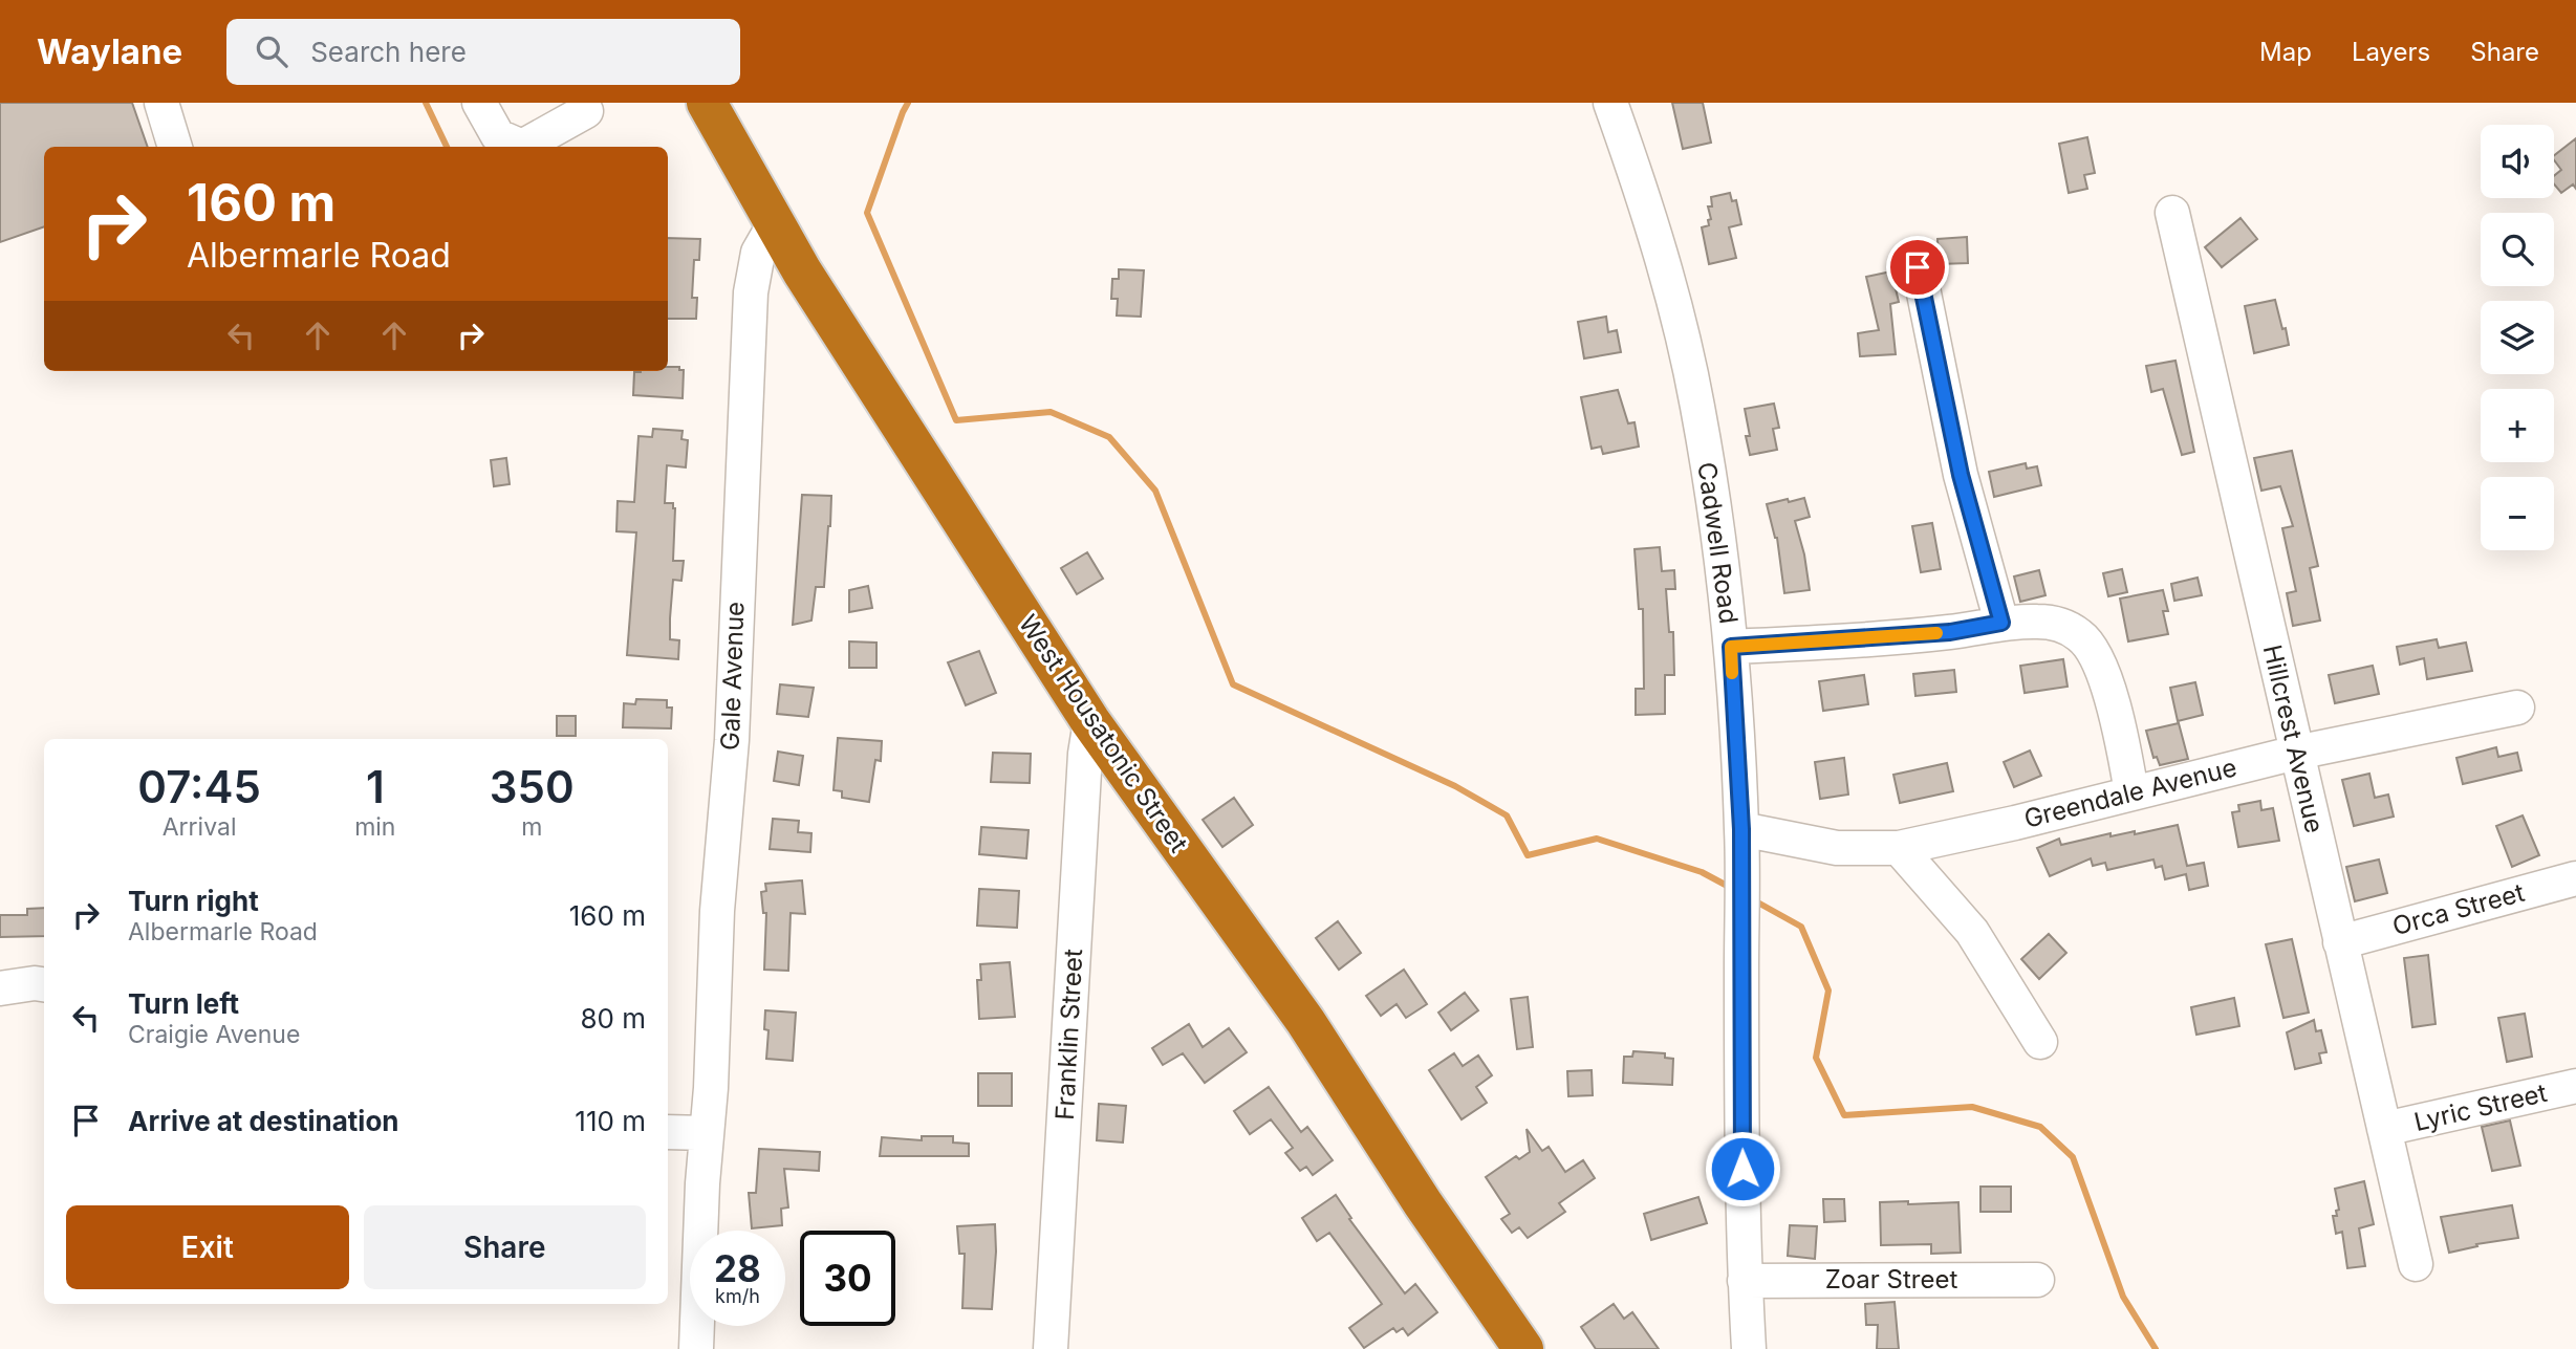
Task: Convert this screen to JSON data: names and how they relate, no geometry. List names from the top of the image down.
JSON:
{
  "streets": {
    "highway": ["West Housatonic Street"],
    "street": [
      "Cadwell Road",
      "Gale Avenue",
      "Hillcrest Avenue",
      "Greendale Avenue",
      "Orca Street",
      "Franklin Street",
      "Lyric Street",
      "Zoar Street"
    ]
  },
  "crossings": [
    ["Cadwell Road", "Greendale Avenue"],
    ["Cadwell Road", "Zoar Street"],
    ["Gale Avenue", "West Housatonic Street"],
    ["West Housatonic Street", "Franklin Street"],
    ["Hillcrest Avenue", "Greendale Avenue"],
    ["Hillcrest Avenue", "Orca Street"],
    ["Hillcrest Avenue", "Lyric Street"]
  ],
  "page": {
    "header": "Waylane",
    "search": "Search here",
    "nav": ["Map", "Layers", "Share"],
    "map_buttons": ["+", "−"],
    "turn": ["160 m", "Albermarle Road"],
    "eta": [
      "07:45",
      "Arrival",
      "1",
      "min",
      "350",
      "m"
    ],
    "list": [
      {
        "name": "Turn right",
        "note": "Albermarle Road",
        "value": "160 m"
      },
      {
        "name": "Turn left",
        "note": "Craigie Avenue",
        "value": "80 m"
      },
      {
        "name": "Arrive at destination",
        "value": "110 m"
      }
    ],
    "buttons": ["Exit", "Share"],
    "speed": "28 km/h",
    "limit": "30"
  }
}
